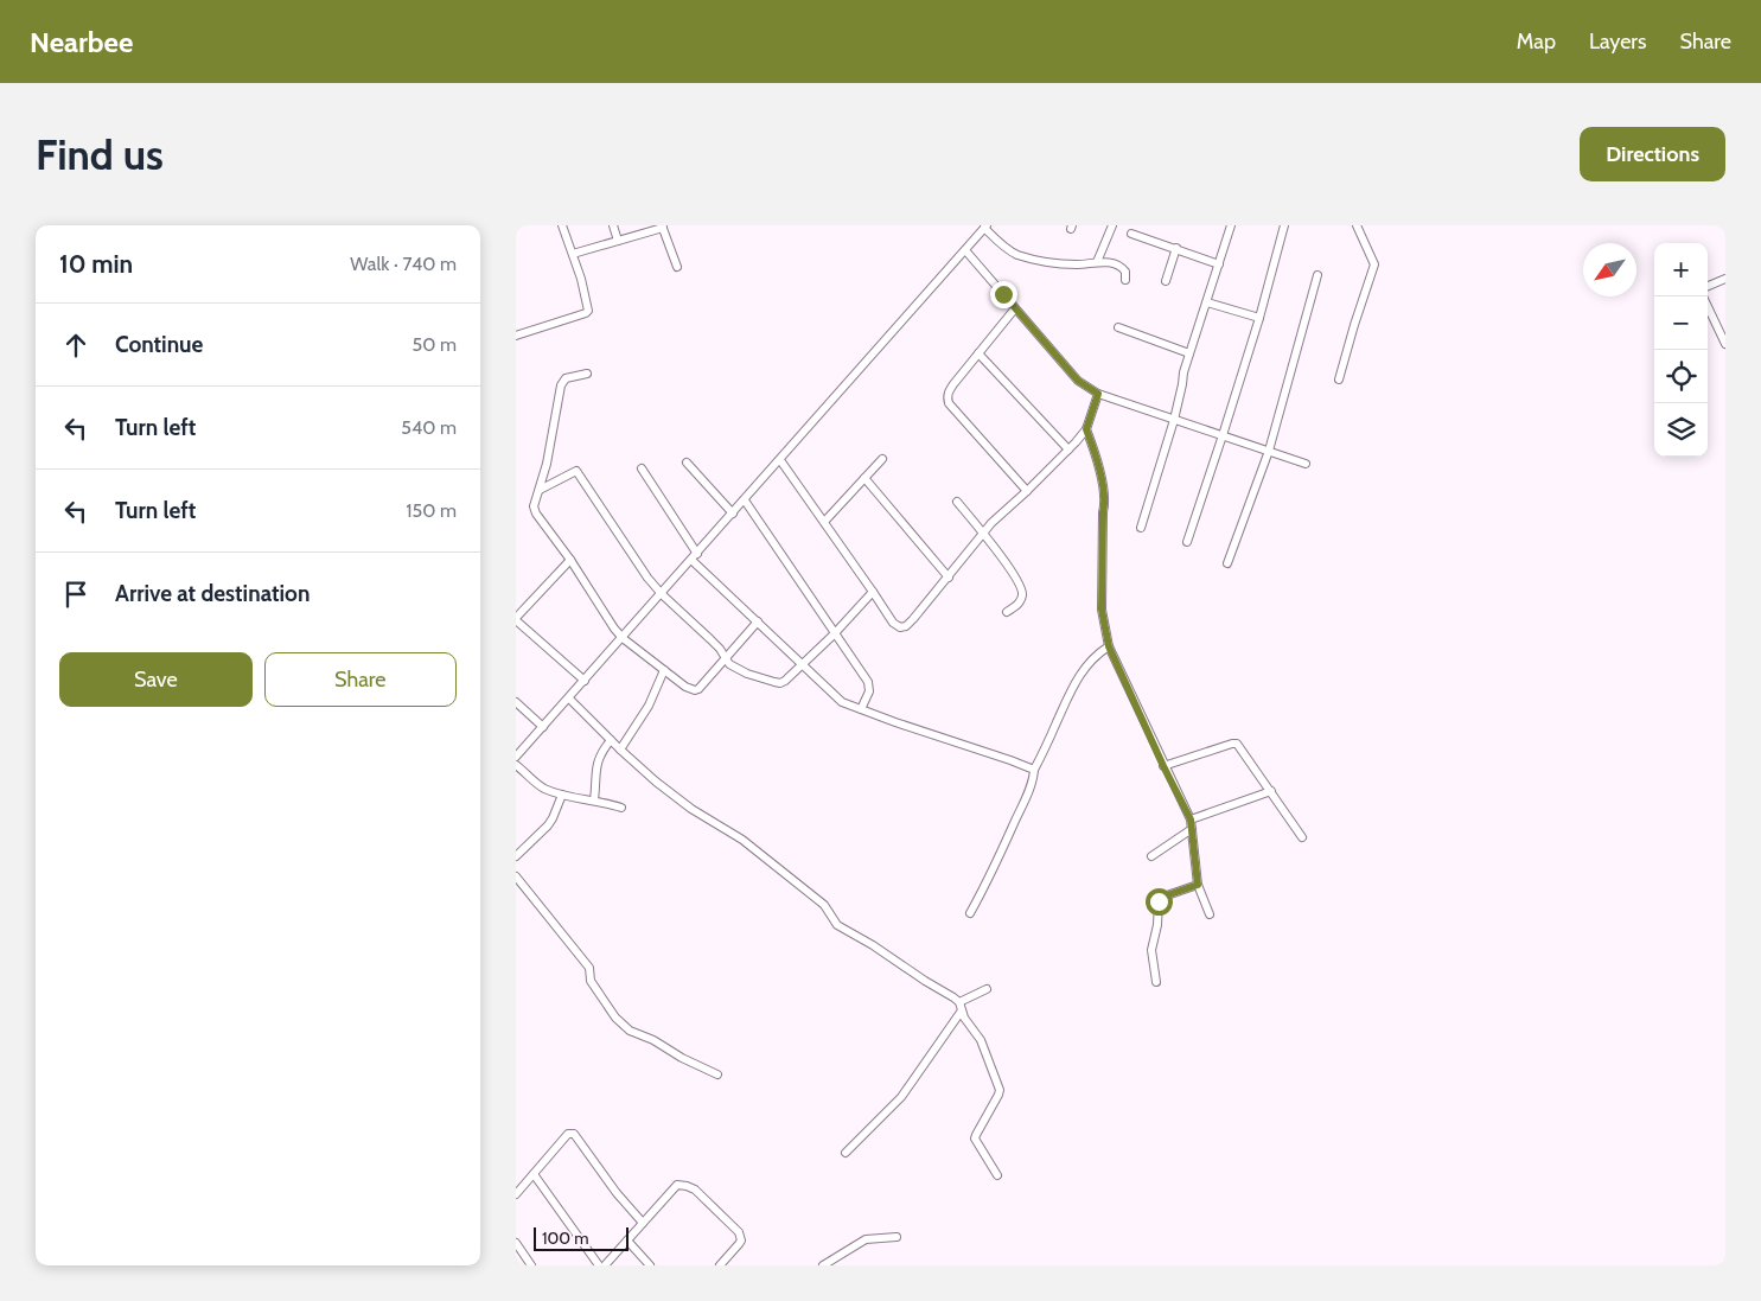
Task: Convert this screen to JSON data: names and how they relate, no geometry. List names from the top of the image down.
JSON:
{
  "scale_bar": "100 m",
  "north": "bottom left",
  "page": {
    "header": "Nearbee",
    "nav": ["Map", "Layers", "Share"],
    "buttons": [
      "Directions",
      ["Save", "Share"]
    ],
    "title": "Find us",
    "heading": ["10 min", "Walk · 740 m"],
    "map_buttons": ["+", "−"],
    "list": [
      ["Continue", "50 m"],
      ["Turn left", "540 m"],
      ["Turn left", "150 m"],
      "Arrive at destination"
    ],
    "scale": "100 m"
  }
}
